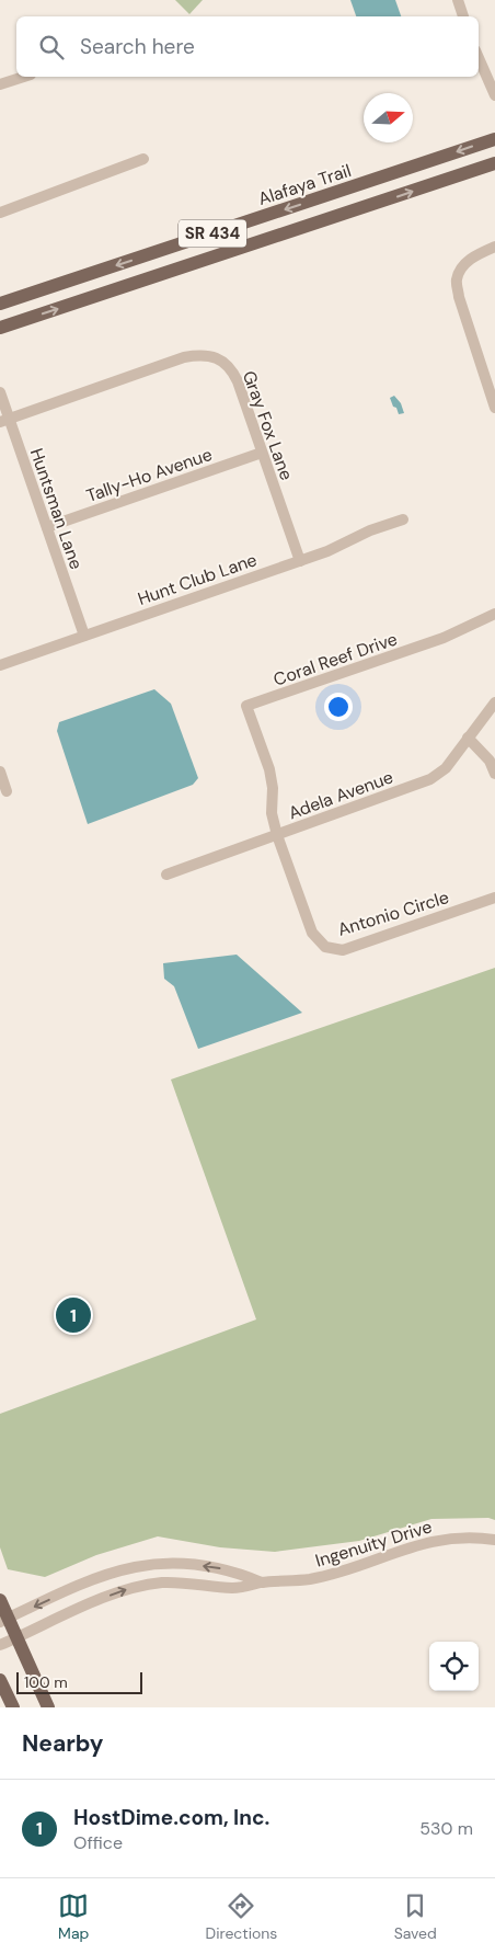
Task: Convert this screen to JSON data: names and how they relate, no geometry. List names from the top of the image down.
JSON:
{
  "streets": {
    "main road": ["Alafaya Trail", "SR 434"],
    "street": [
      "Gray Fox Lane",
      "Tally-Ho Avenue",
      "Huntsman Lane",
      "Hunt Club Lane",
      "Coral Reef Drive",
      "Adela Avenue",
      "Antonio Circle",
      "Ingenuity Drive"
    ]
  },
  "crossings": [
    ["Gray Fox Lane", "Tally-Ho Avenue"],
    ["Gray Fox Lane", "Huntsman Lane"],
    ["Gray Fox Lane", "Hunt Club Lane"],
    ["Tally-Ho Avenue", "Huntsman Lane"],
    ["Huntsman Lane", "Hunt Club Lane"],
    ["Coral Reef Drive", "Antonio Circle"],
    ["Adela Avenue", "Antonio Circle"]
  ],
  "scale_bar": "100 m",
  "north": "right",
  "page": {
    "search": "Search here",
    "pins": "1",
    "scale": "100 m",
    "heading": "Nearby",
    "list": [
      {
        "mark": "1",
        "name": "HostDime.com, Inc.",
        "note": "Office",
        "value": "530 m"
      }
    ],
    "nav": ["Map", "Directions", "Saved"]
  }
}
